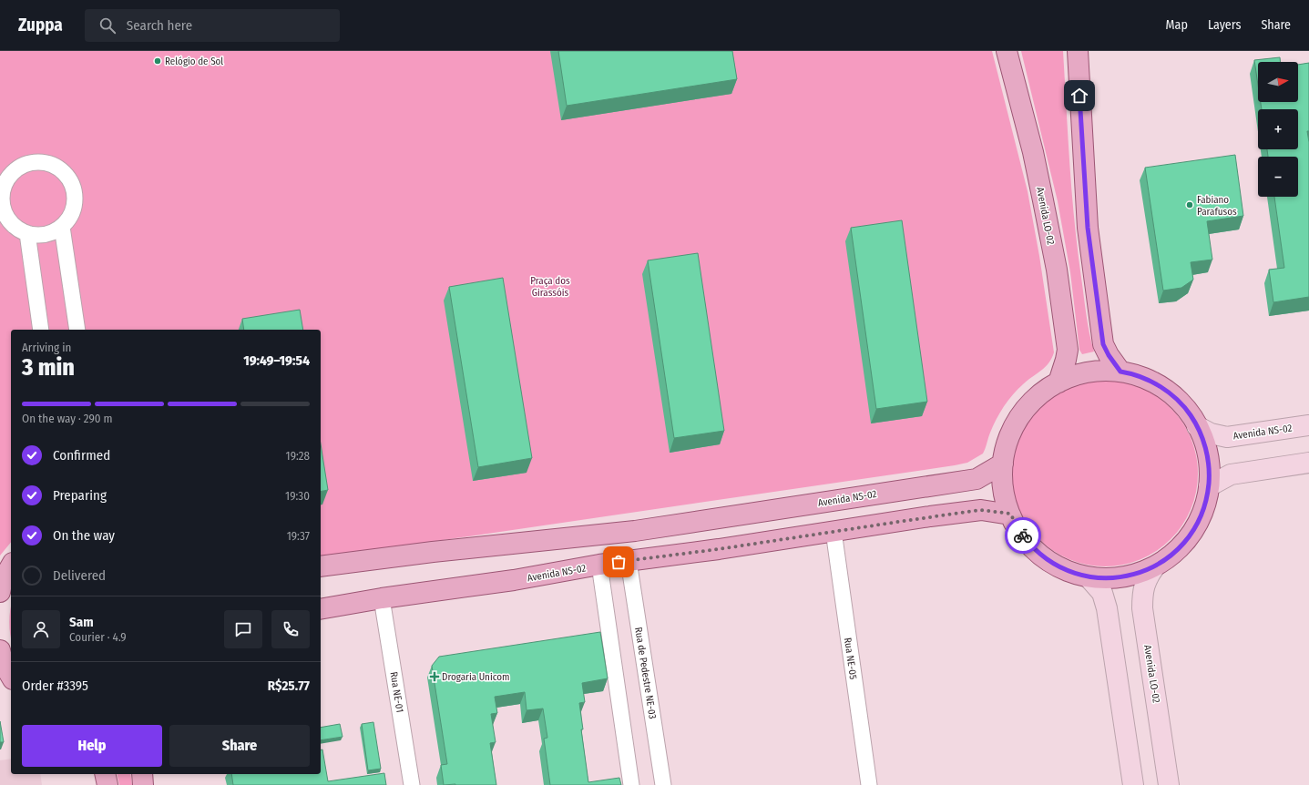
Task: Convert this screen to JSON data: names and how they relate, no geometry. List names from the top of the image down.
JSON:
{
  "streets": {
    "main road": ["Avenida LO-02", "Avenida NS-02"],
    "street": ["Rua NE-05", "Rua de Pedestre NE-03", "Rua NE-01"]
  },
  "crossings": [
    ["Avenida NS-02", "Rua NE-05"],
    ["Avenida NS-02", "Rua de Pedestre NE-03"],
    ["Avenida NS-02", "Rua NE-01"]
  ],
  "parks": ["Praça dos Girassóis"],
  "places": {
    "other": ["Relógio de Sol", "Fabiano Parafusos"],
    "health": ["Drogaria Unicom"]
  },
  "north": "right",
  "page": {
    "header": "Zuppa",
    "search": "Search here",
    "nav": ["Map", "Layers", "Share"],
    "map_buttons": ["+", "−"],
    "heading": ["3 min", "Arriving in", "19:49–19:54"],
    "panel": [
      "Sam",
      "Courier · 4.9",
      "Order #3395",
      "R$25.77"
    ],
    "bar": "On the way · 290 m",
    "list": [
      ["Confirmed", "19:28"],
      ["Preparing", "19:30"],
      ["On the way", "19:37"],
      "Delivered"
    ],
    "buttons": ["Help", "Share"]
  }
}
